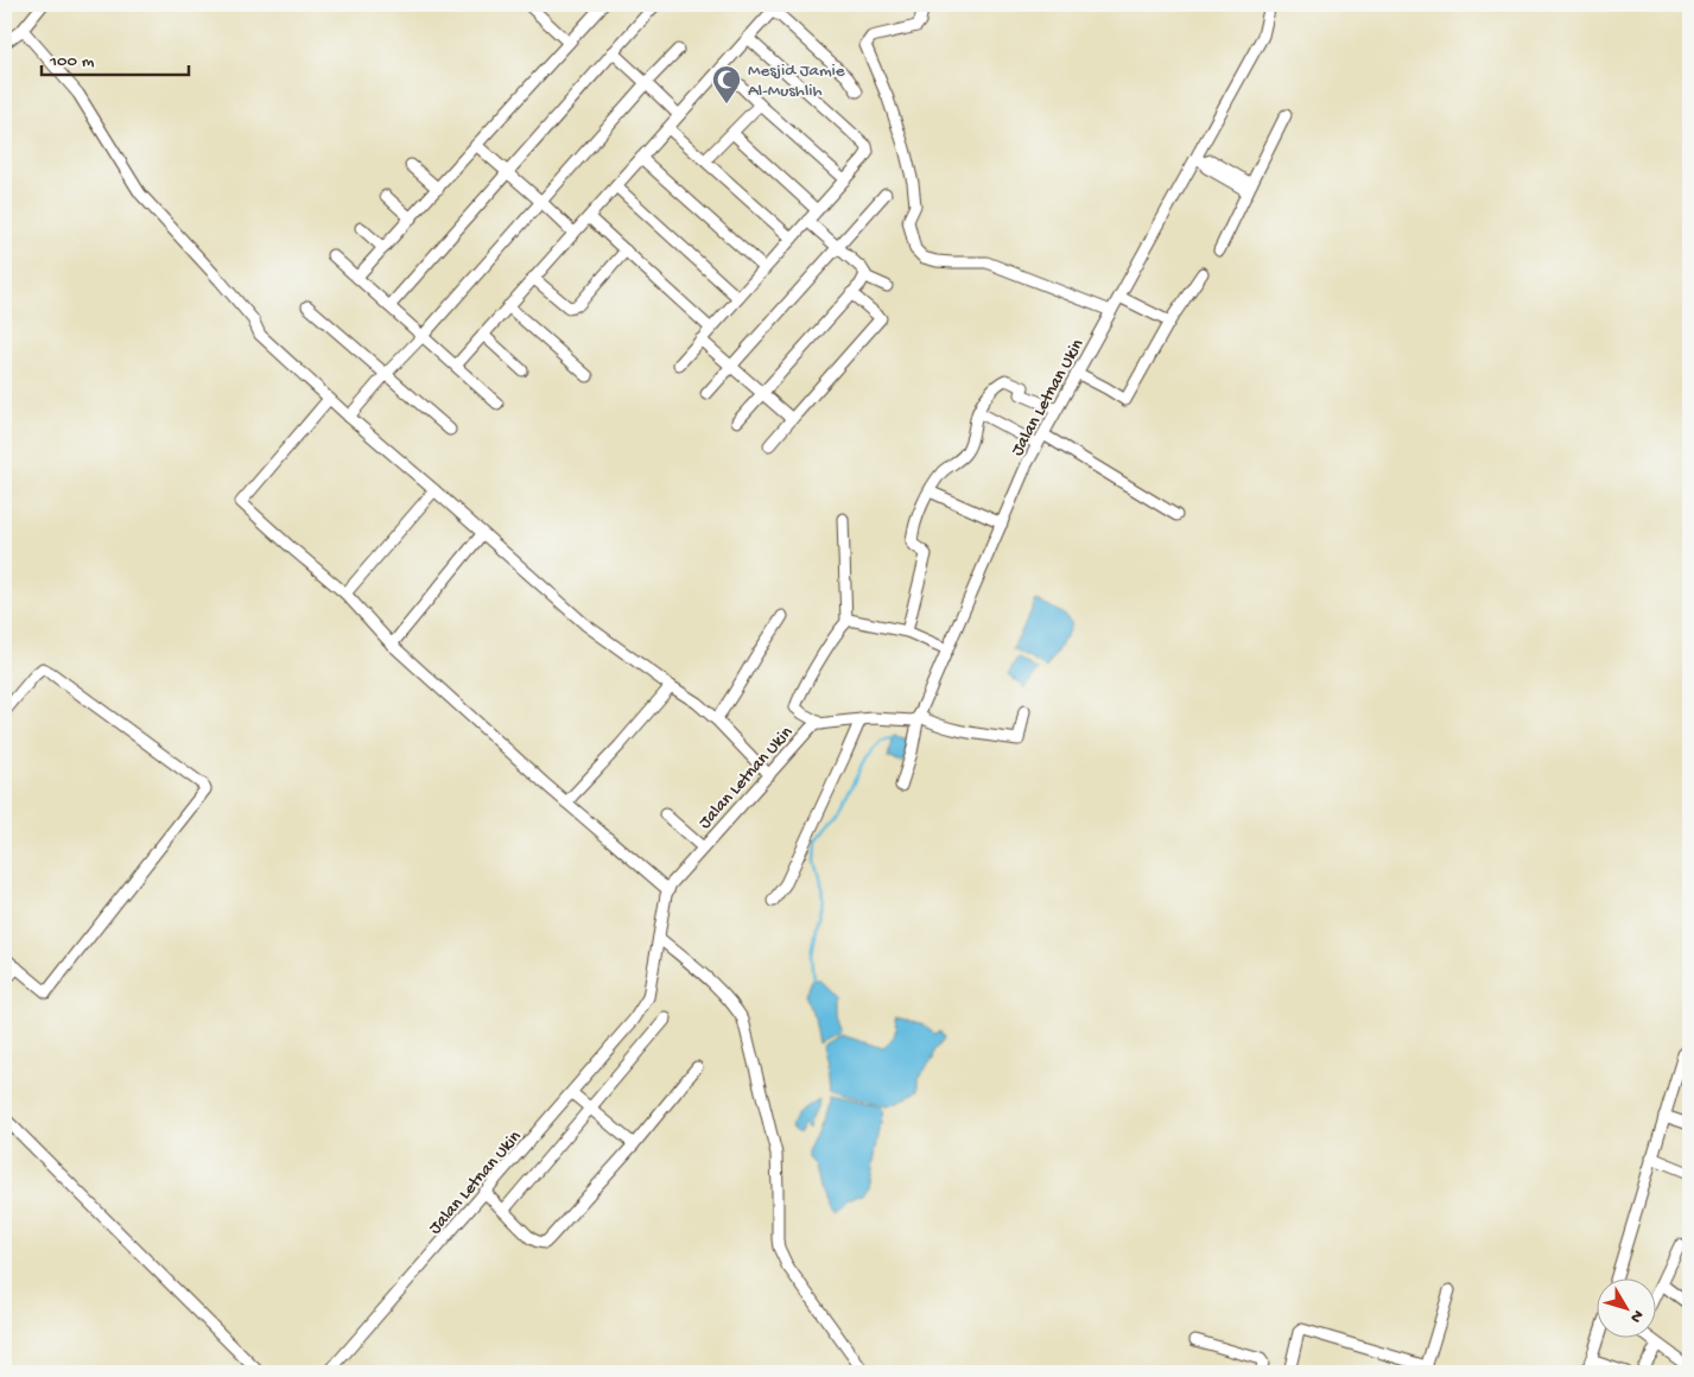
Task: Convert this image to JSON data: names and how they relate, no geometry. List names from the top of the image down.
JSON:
{
  "streets": {
    "street": ["Jalan Letnan Ukin"]
  },
  "places": {
    "mosque": ["Mesjid Jamie Al-Mushlih"]
  },
  "scale_bar": "100 m",
  "north": "bottom right"
}
